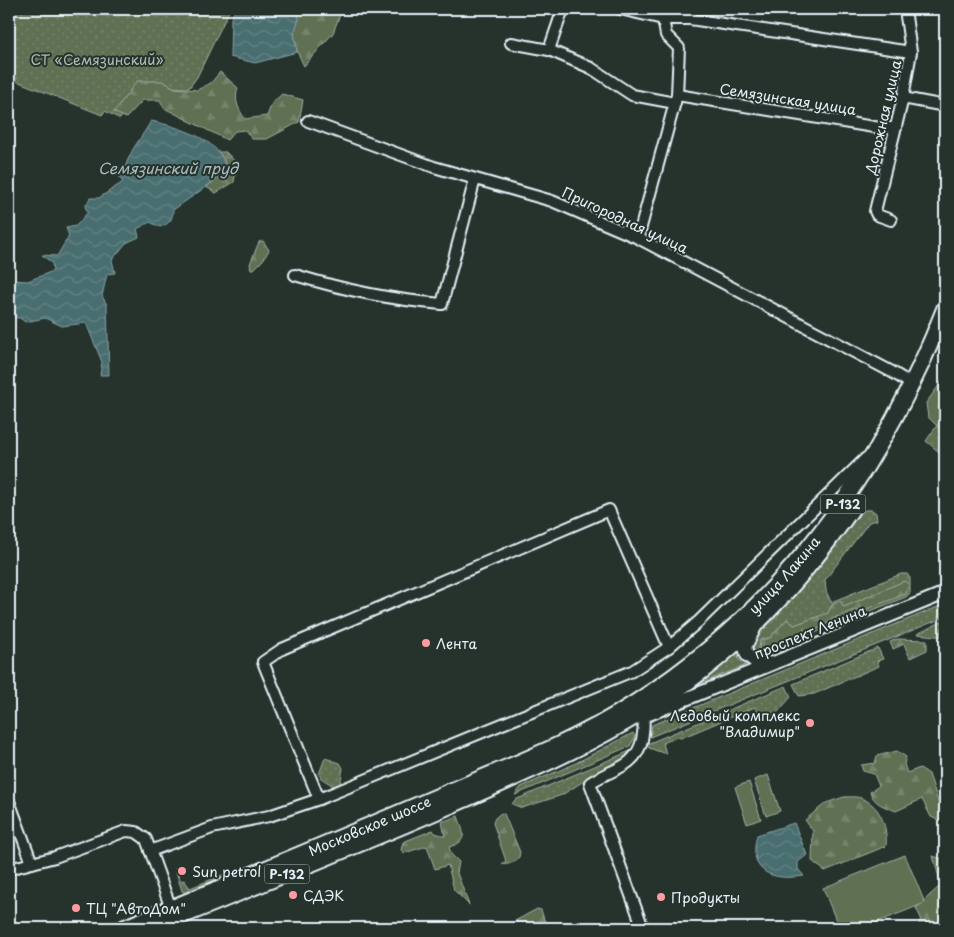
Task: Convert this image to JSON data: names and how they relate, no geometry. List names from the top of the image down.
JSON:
{
  "streets": {
    "highway": ["Р-132", "улица Лакина", "Московское шоссе"],
    "main road": ["проспект Ленина"],
    "street": ["Семязинская улица", "Дорожная улица", "Пригородная улица"]
  },
  "crossings": [
    ["Семязинская улица", "Дорожная улица"],
    ["Пригородная улица", "улица Лакина"],
    ["улица Лакина", "проспект Ленина"],
    ["улица Лакина", "Московское шоссе"]
  ],
  "water": ["Семязинский пруд"],
  "parks": ["СТ «Семязинский»"],
  "places": [
    "Лента",
    "Ледовый комплекс \"Владимир\"",
    "Sun petrol",
    "СДЭК",
    "Продукты",
    "ТЦ \"АвтоДом\""
  ]
}
